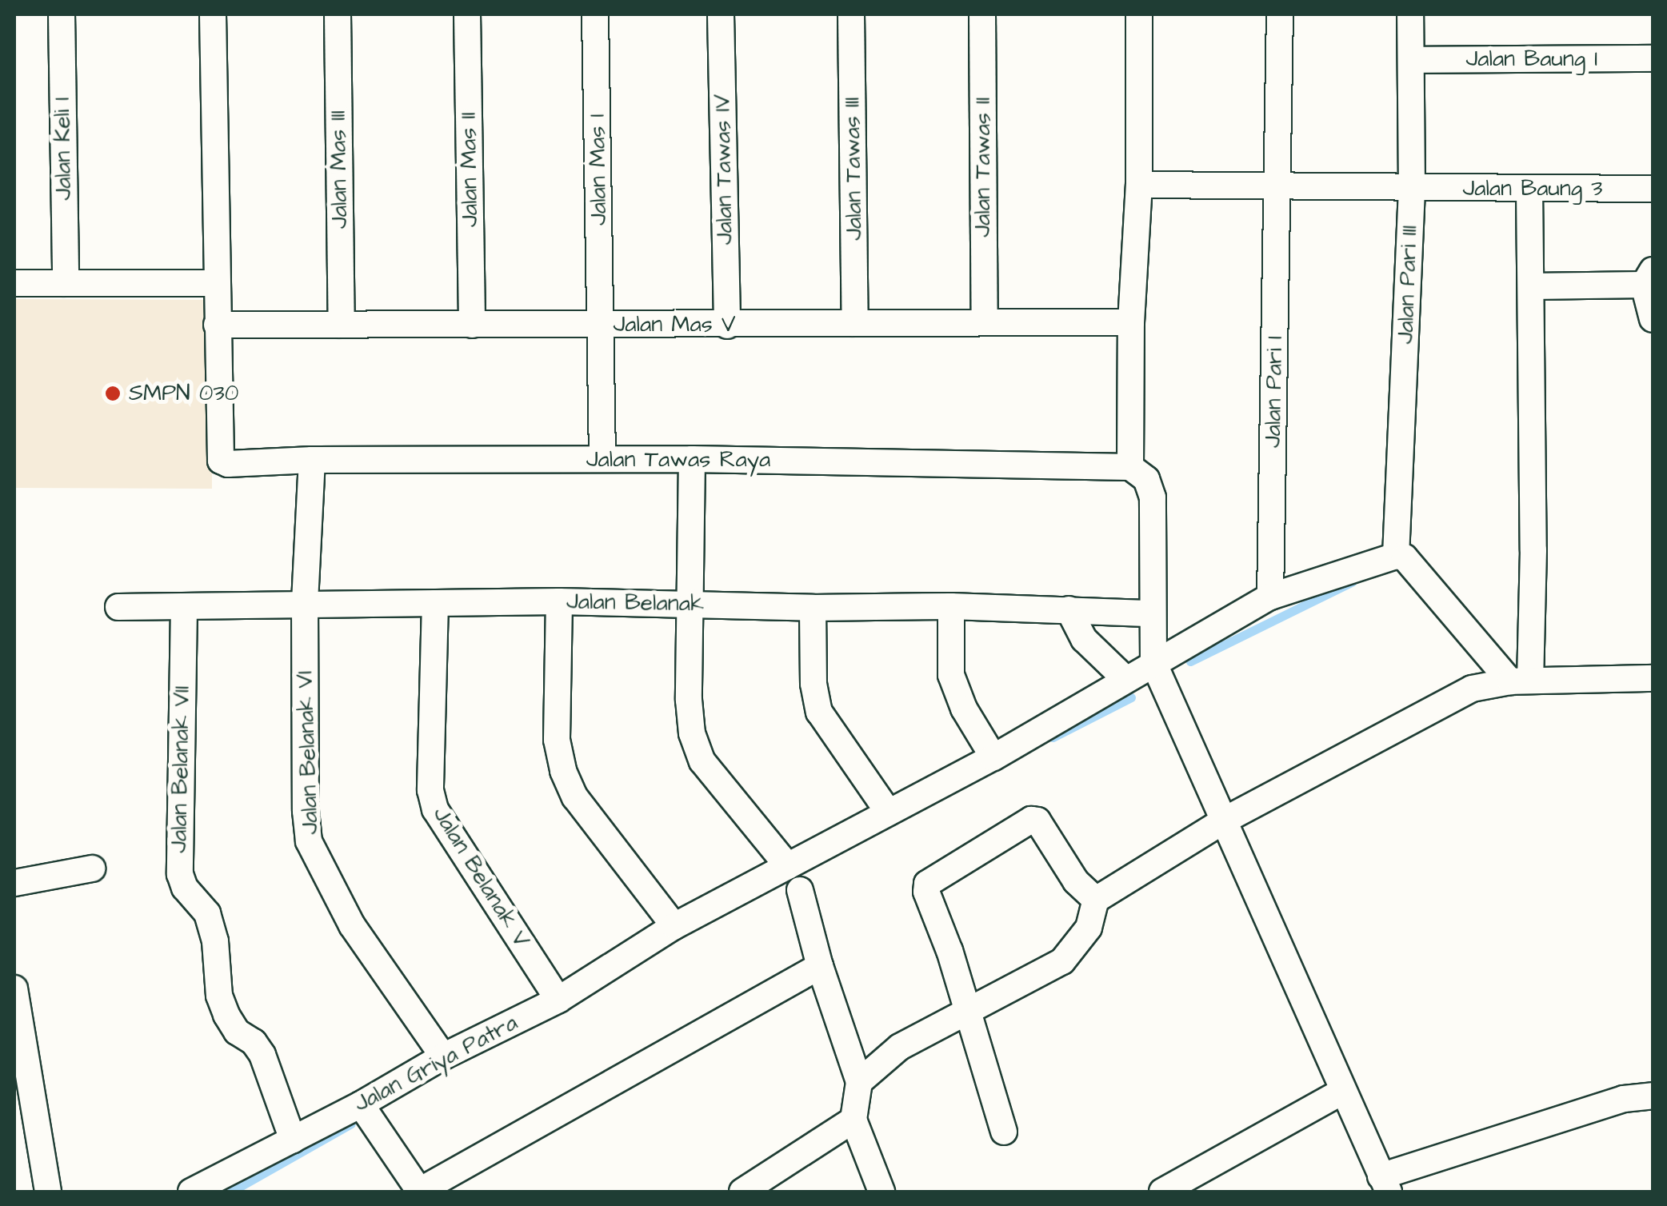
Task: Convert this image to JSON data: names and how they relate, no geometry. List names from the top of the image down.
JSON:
{
  "streets": {
    "street": [
      "Jalan Baung I",
      "Jalan Keli I",
      "Jalan Tawas II",
      "Jalan Tawas III",
      "Jalan Mas III",
      "Jalan Mas II",
      "Jalan Mas I",
      "Jalan Tawas IV",
      "Jalan Baung 3",
      "Jalan Pari III",
      "Jalan Mas V",
      "Jalan Pari I",
      "Jalan Tawas Raya",
      "Jalan Belanak",
      "Jalan Belanak VI",
      "Jalan Belanak VII",
      "Jalan Belanak V",
      "Jalan Griya Patra"
    ]
  },
  "crossings": [
    ["Jalan Baung I", "Jalan Pari III"],
    ["Jalan Tawas II", "Jalan Mas V"],
    ["Jalan Tawas III", "Jalan Mas V"],
    ["Jalan Mas III", "Jalan Mas V"],
    ["Jalan Mas II", "Jalan Mas V"],
    ["Jalan Mas I", "Jalan Mas V"],
    ["Jalan Mas I", "Jalan Tawas Raya"],
    ["Jalan Tawas IV", "Jalan Mas V"],
    ["Jalan Baung 3", "Jalan Pari III"],
    ["Jalan Baung 3", "Jalan Pari I"],
    ["Jalan Pari III", "Jalan Griya Patra"],
    ["Jalan Mas V", "Jalan Tawas Raya"],
    ["Jalan Pari I", "Jalan Griya Patra"],
    ["Jalan Tawas Raya", "Jalan Belanak VI"],
    ["Jalan Belanak", "Jalan Belanak VI"],
    ["Jalan Belanak", "Jalan Belanak VII"],
    ["Jalan Belanak", "Jalan Belanak V"],
    ["Jalan Belanak VI", "Jalan Griya Patra"],
    ["Jalan Belanak VII", "Jalan Griya Patra"],
    ["Jalan Belanak V", "Jalan Griya Patra"]
  ],
  "places": ["SMPN 030"]
}
